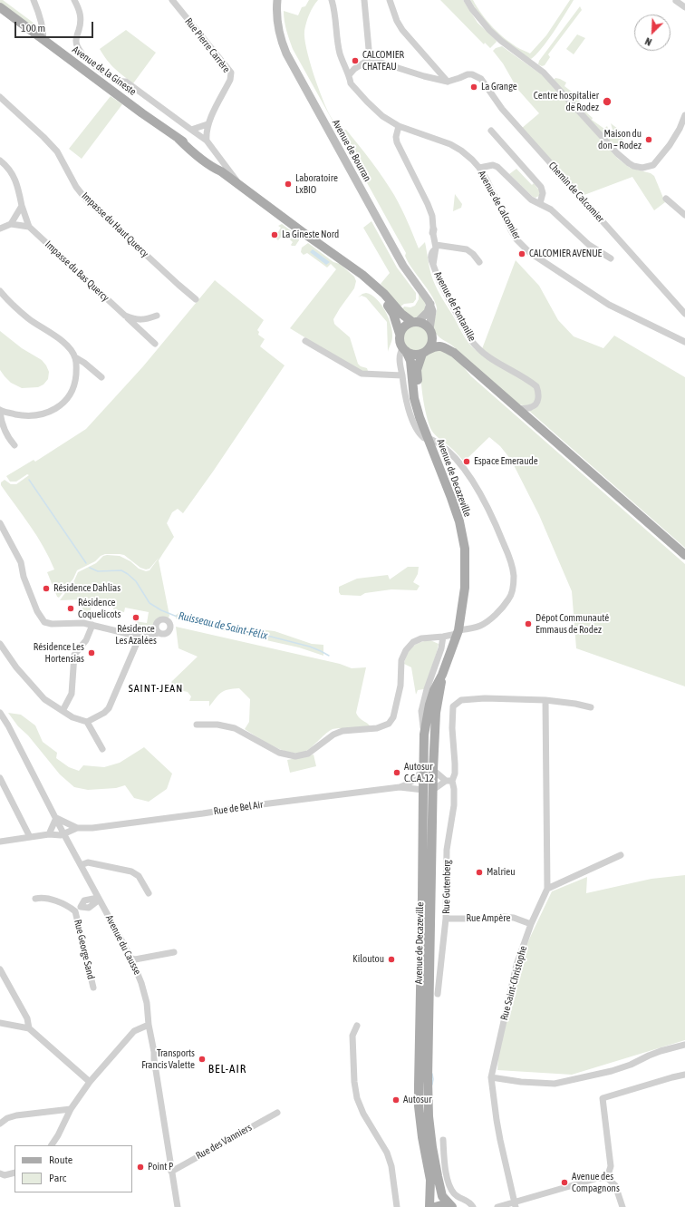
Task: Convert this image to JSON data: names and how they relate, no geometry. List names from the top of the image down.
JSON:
{
  "streets": {
    "main road": ["Avenue de la Gineste", "Avenue de Bourran", "Avenue de Decazeville"],
    "street": [
      "Rue Pierre Carrère",
      "Chemin de Calcomier",
      "Avenue de Calcomier",
      "Impasse du Haut Quercy",
      "Impasse du Bas Quercy",
      "Avenue de Fontanille",
      "Rue de Bel Air",
      "Rue Gutenberg",
      "Rue Ampère",
      "Avenue du Causse",
      "Rue George Sand",
      "Rue Saint-Christophe",
      "Rue des Vanniers"
    ]
  },
  "crossings": [
    ["Avenue de Calcomier", "Avenue de Fontanille"],
    ["Avenue de Decazeville", "Rue de Bel Air"],
    ["Rue de Bel Air", "Avenue du Causse"],
    ["Rue Gutenberg", "Rue Ampère"],
    ["Rue Gutenberg", "Rue Saint-Christophe"],
    ["Rue Ampère", "Rue Saint-Christophe"],
    ["Avenue du Causse", "Rue George Sand"],
    ["Avenue du Causse", "Rue des Vanniers"]
  ],
  "districts": ["SAINT-JEAN", "BEL-AIR"],
  "water": ["Ruisseau de Saint-Félix"],
  "places": [
    "CALCOMIER CHATEAU",
    "La Grange",
    "Centre hospitalier de Rodez",
    "Maison du don – Rodez",
    "Laboratoire LxBIO",
    "La Gineste Nord",
    "CALCOMIER AVENUE",
    "Espace Emeraude",
    "Résidence Dahlias",
    "Résidence Coquelicots",
    "Résidence Les Azalées",
    "Dépot Communauté Emmaus de Rodez",
    "Résidence Les Hortensias",
    "Autosur C.C.A. 12",
    "Malrieu",
    "Kiloutou",
    "Transports Francis Valette",
    "Autosur",
    "Point P",
    "Avenue des Compagnons"
  ],
  "legend": ["Route", "Parc"],
  "scale_bar": "100 m",
  "north": "bottom left"
}
